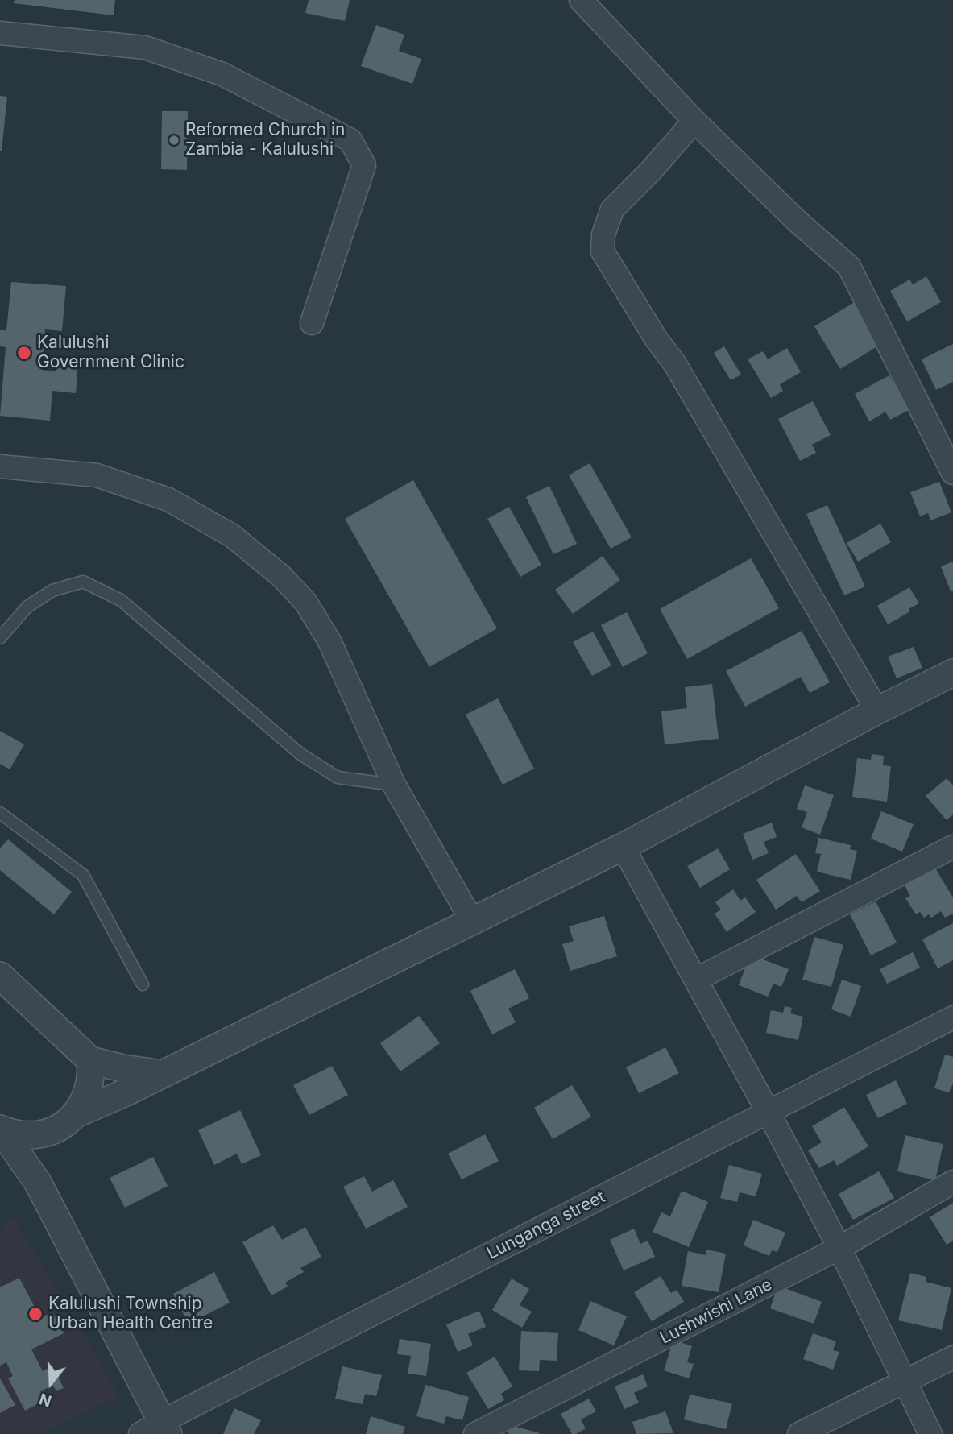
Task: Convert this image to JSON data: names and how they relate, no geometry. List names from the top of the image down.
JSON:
{
  "streets": {
    "street": ["Lunganga street", "Lushwishi Lane"]
  },
  "places": ["Reformed Church in Zambia - Kalulushi", "Kalulushi Government Clinic", "Kalulushi Township Urban Health Centre"],
  "north": "bottom"
}
